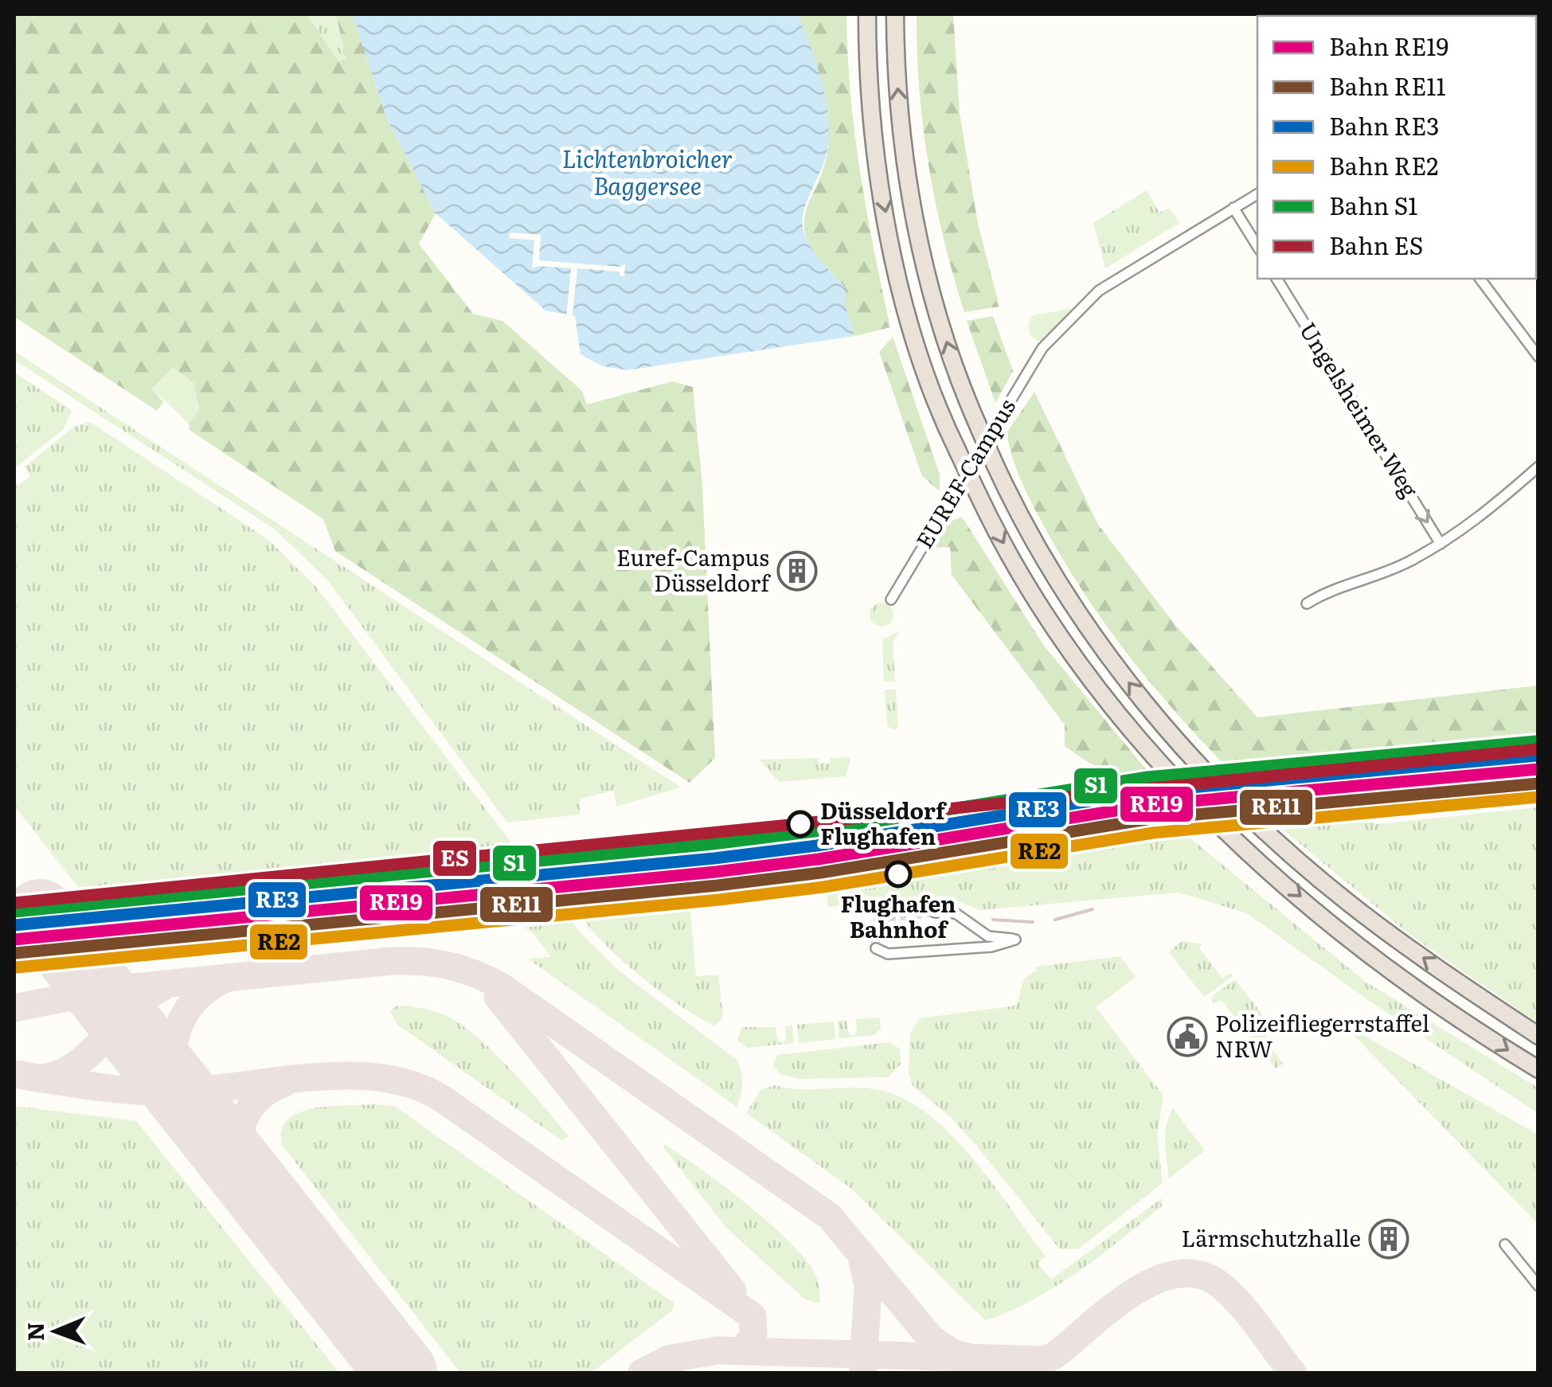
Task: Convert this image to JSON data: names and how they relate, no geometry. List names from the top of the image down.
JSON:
{
  "streets": {
    "street": ["Ungelsheimer Weg", "EUREF-Campus"]
  },
  "one_way": ["Ungelsheimer Weg"],
  "water": ["Lichtenbroicher Baggersee"],
  "places": {
    "building": ["Euref-Campus Düsseldorf", "Lärmschutzhalle"],
    "other": ["Düsseldorf Flughafen", "Flughafen Bahnhof"],
    "public building": ["Polizeifliegerrstaffel NRW"]
  },
  "lines": [
    "rail line S1",
    "rail line ES",
    "rail line RE3",
    "rail line RE19",
    "rail line RE11",
    "rail line RE2"
  ],
  "legend": [
    "Bahn RE19",
    "Bahn RE11",
    "Bahn RE3",
    "Bahn RE2",
    "Bahn S1",
    "Bahn ES"
  ],
  "north": "left"
}
